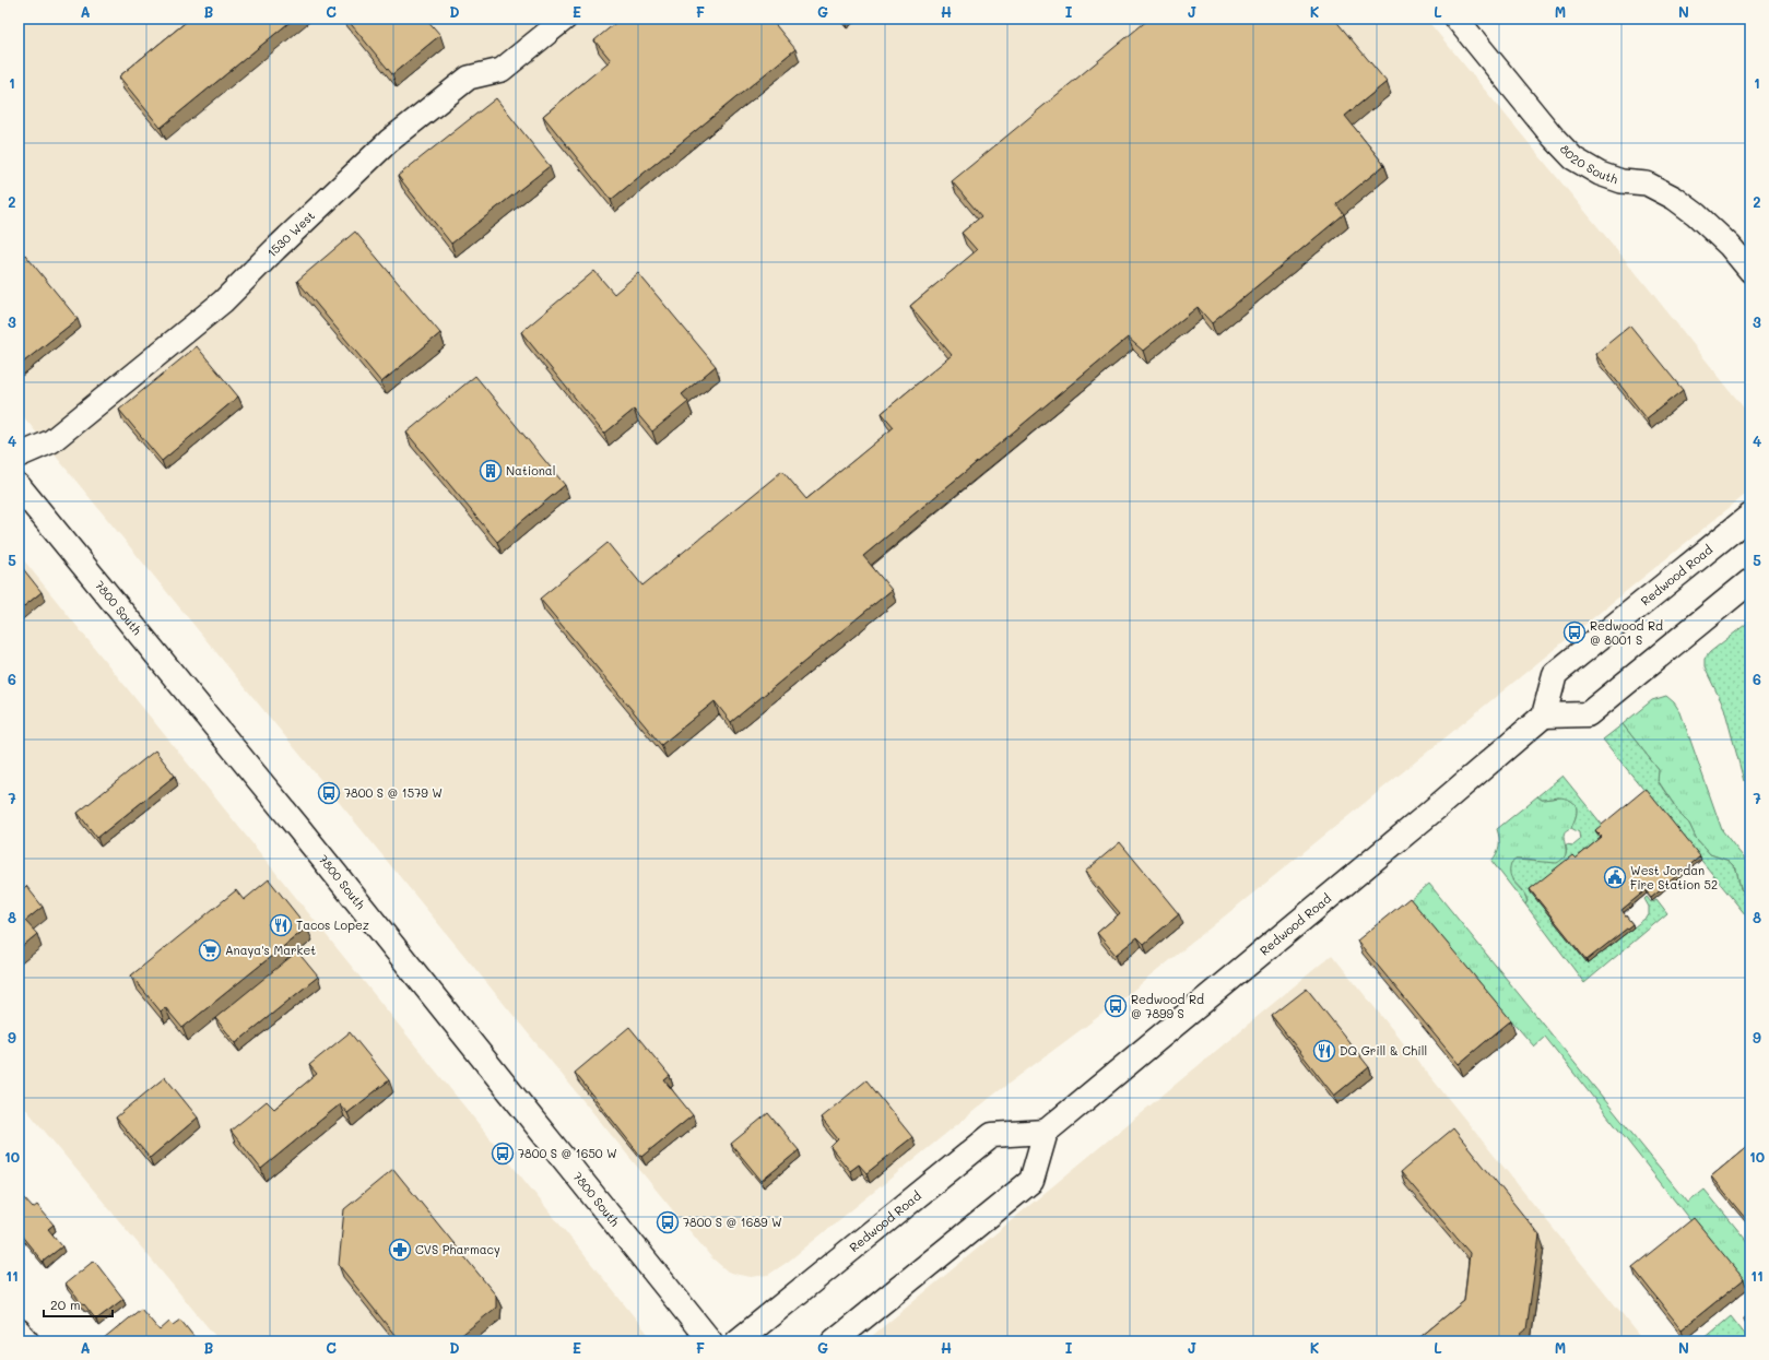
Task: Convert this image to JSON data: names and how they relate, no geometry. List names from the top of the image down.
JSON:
{
  "streets": {
    "main road": ["Redwood Road", "7800 South"],
    "street": ["8020 South", "1530 West"]
  },
  "places": {
    "building": ["National"],
    "bus stop": [
      "Redwood Rd @ 8001 S",
      "7800 S @ 1579 W",
      "Redwood Rd @ 7899 S",
      "7800 S @ 1650 W",
      "7800 S @ 1689 W"
    ],
    "public building": ["West Jordan Fire Station 52"],
    "restaurant": ["Tacos Lopez", "DQ Grill & Chill"],
    "supermarket": ["Anaya's Market"],
    "pharmacy": ["CVS Pharmacy"]
  },
  "scale_bar": "20 m",
  "grid": {
    "columns": [
      "A",
      "B",
      "C",
      "D",
      "E",
      "F",
      "G",
      "H",
      "I",
      "J",
      "K",
      "L",
      "M",
      "N"
    ],
    "rows": [
      "1",
      "2",
      "3",
      "4",
      "5",
      "6",
      "7",
      "8",
      "9",
      "10",
      "11"
    ]
  }
}
